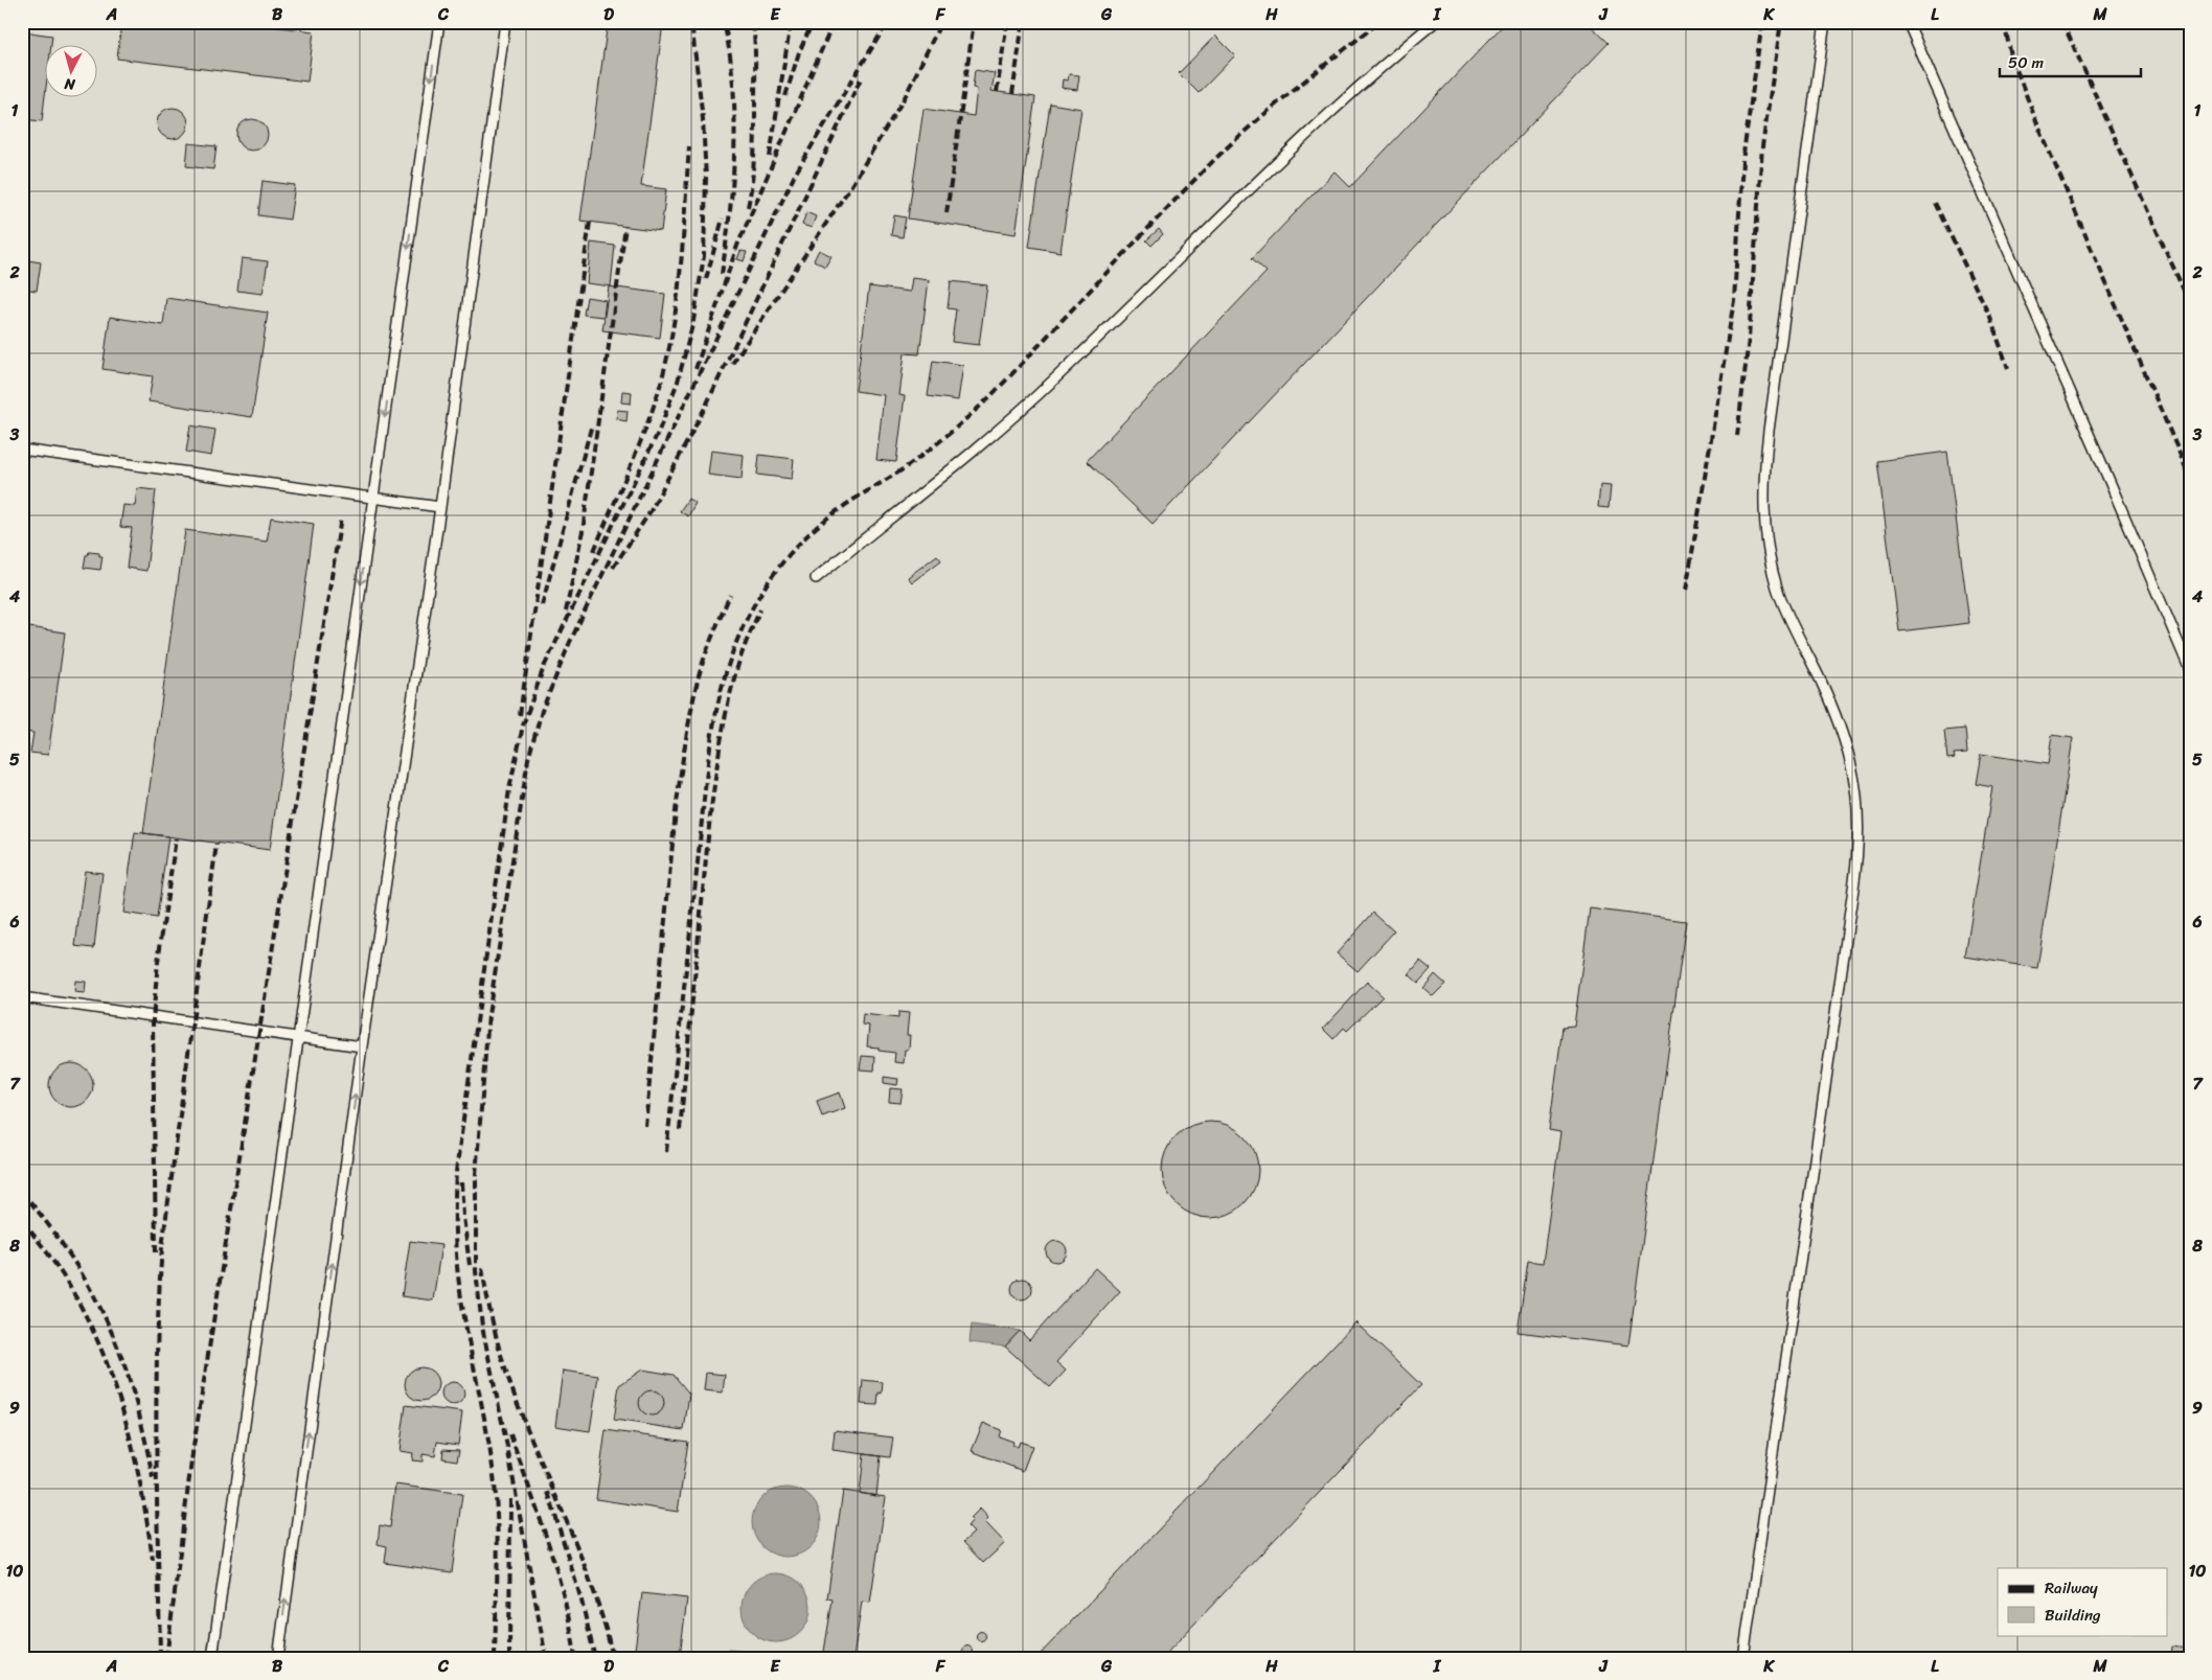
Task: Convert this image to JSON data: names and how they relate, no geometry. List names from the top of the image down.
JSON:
{
  "legend": ["Railway", "Building"],
  "scale_bar": "50 m",
  "north": "bottom",
  "grid": {
    "columns": [
      "A",
      "B",
      "C",
      "D",
      "E",
      "F",
      "G",
      "H",
      "I",
      "J",
      "K",
      "L",
      "M"
    ],
    "rows": [
      "1",
      "2",
      "3",
      "4",
      "5",
      "6",
      "7",
      "8",
      "9",
      "10"
    ]
  }
}
